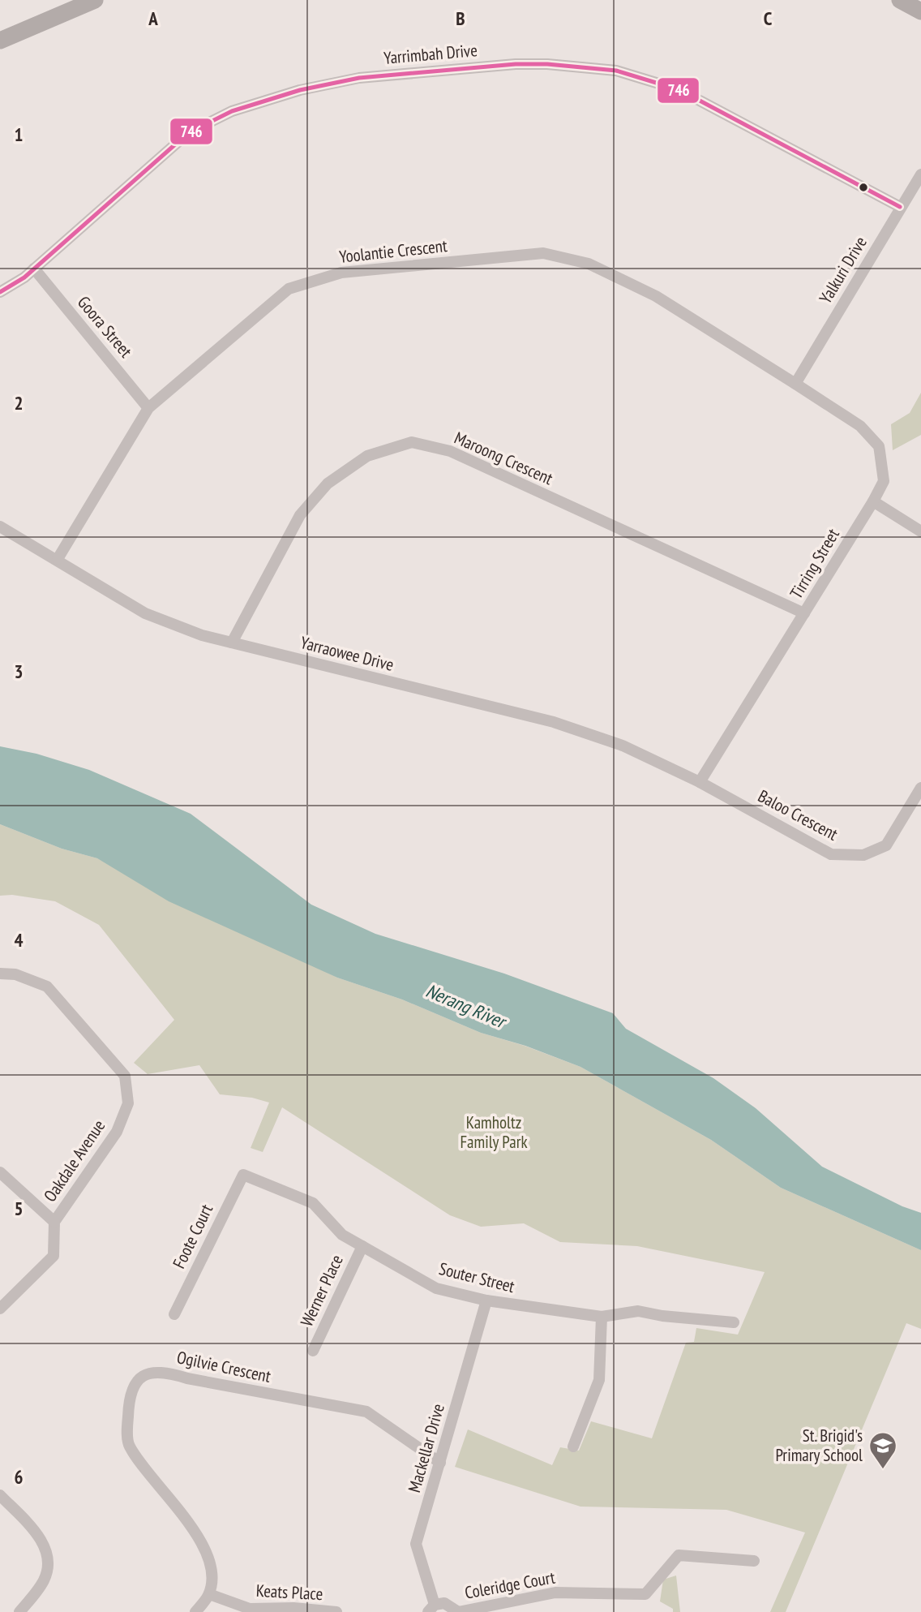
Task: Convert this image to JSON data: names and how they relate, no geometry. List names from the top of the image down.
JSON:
{
  "streets": {
    "street": [
      "Yarrimbah Drive",
      "Yoolantie Crescent",
      "Yalkuri Drive",
      "Goora Street",
      "Maroong Crescent",
      "Tirring Street",
      "Yarraowee Drive",
      "Baloo Crescent",
      "Oakdale Avenue",
      "Foote Court",
      "Souter Street",
      "Werner Place",
      "Ogilvie Crescent",
      "Mackellar Drive",
      "Coleridge Court",
      "Keats Place"
    ]
  },
  "crossings": [
    ["Yarrimbah Drive", "Yalkuri Drive"],
    ["Yarrimbah Drive", "Goora Street"],
    ["Yoolantie Crescent", "Yalkuri Drive"],
    ["Yoolantie Crescent", "Goora Street"],
    ["Yoolantie Crescent", "Tirring Street"],
    ["Yoolantie Crescent", "Yarraowee Drive"],
    ["Yalkuri Drive", "Tirring Street"],
    ["Maroong Crescent", "Tirring Street"],
    ["Maroong Crescent", "Yarraowee Drive"],
    ["Tirring Street", "Yarraowee Drive"],
    ["Tirring Street", "Baloo Crescent"],
    ["Yarraowee Drive", "Baloo Crescent"],
    ["Foote Court", "Souter Street"],
    ["Souter Street", "Werner Place"],
    ["Souter Street", "Mackellar Drive"],
    ["Ogilvie Crescent", "Mackellar Drive"],
    ["Ogilvie Crescent", "Keats Place"]
  ],
  "water": ["Nerang River"],
  "parks": ["Kamholtz Family Park"],
  "places": {
    "school or university": ["St. Brigid's Primary School"]
  },
  "lines": ["transit line 746"],
  "grid": {
    "columns": ["A", "B", "C"],
    "rows": [
      "1",
      "2",
      "3",
      "4",
      "5",
      "6"
    ]
  }
}
